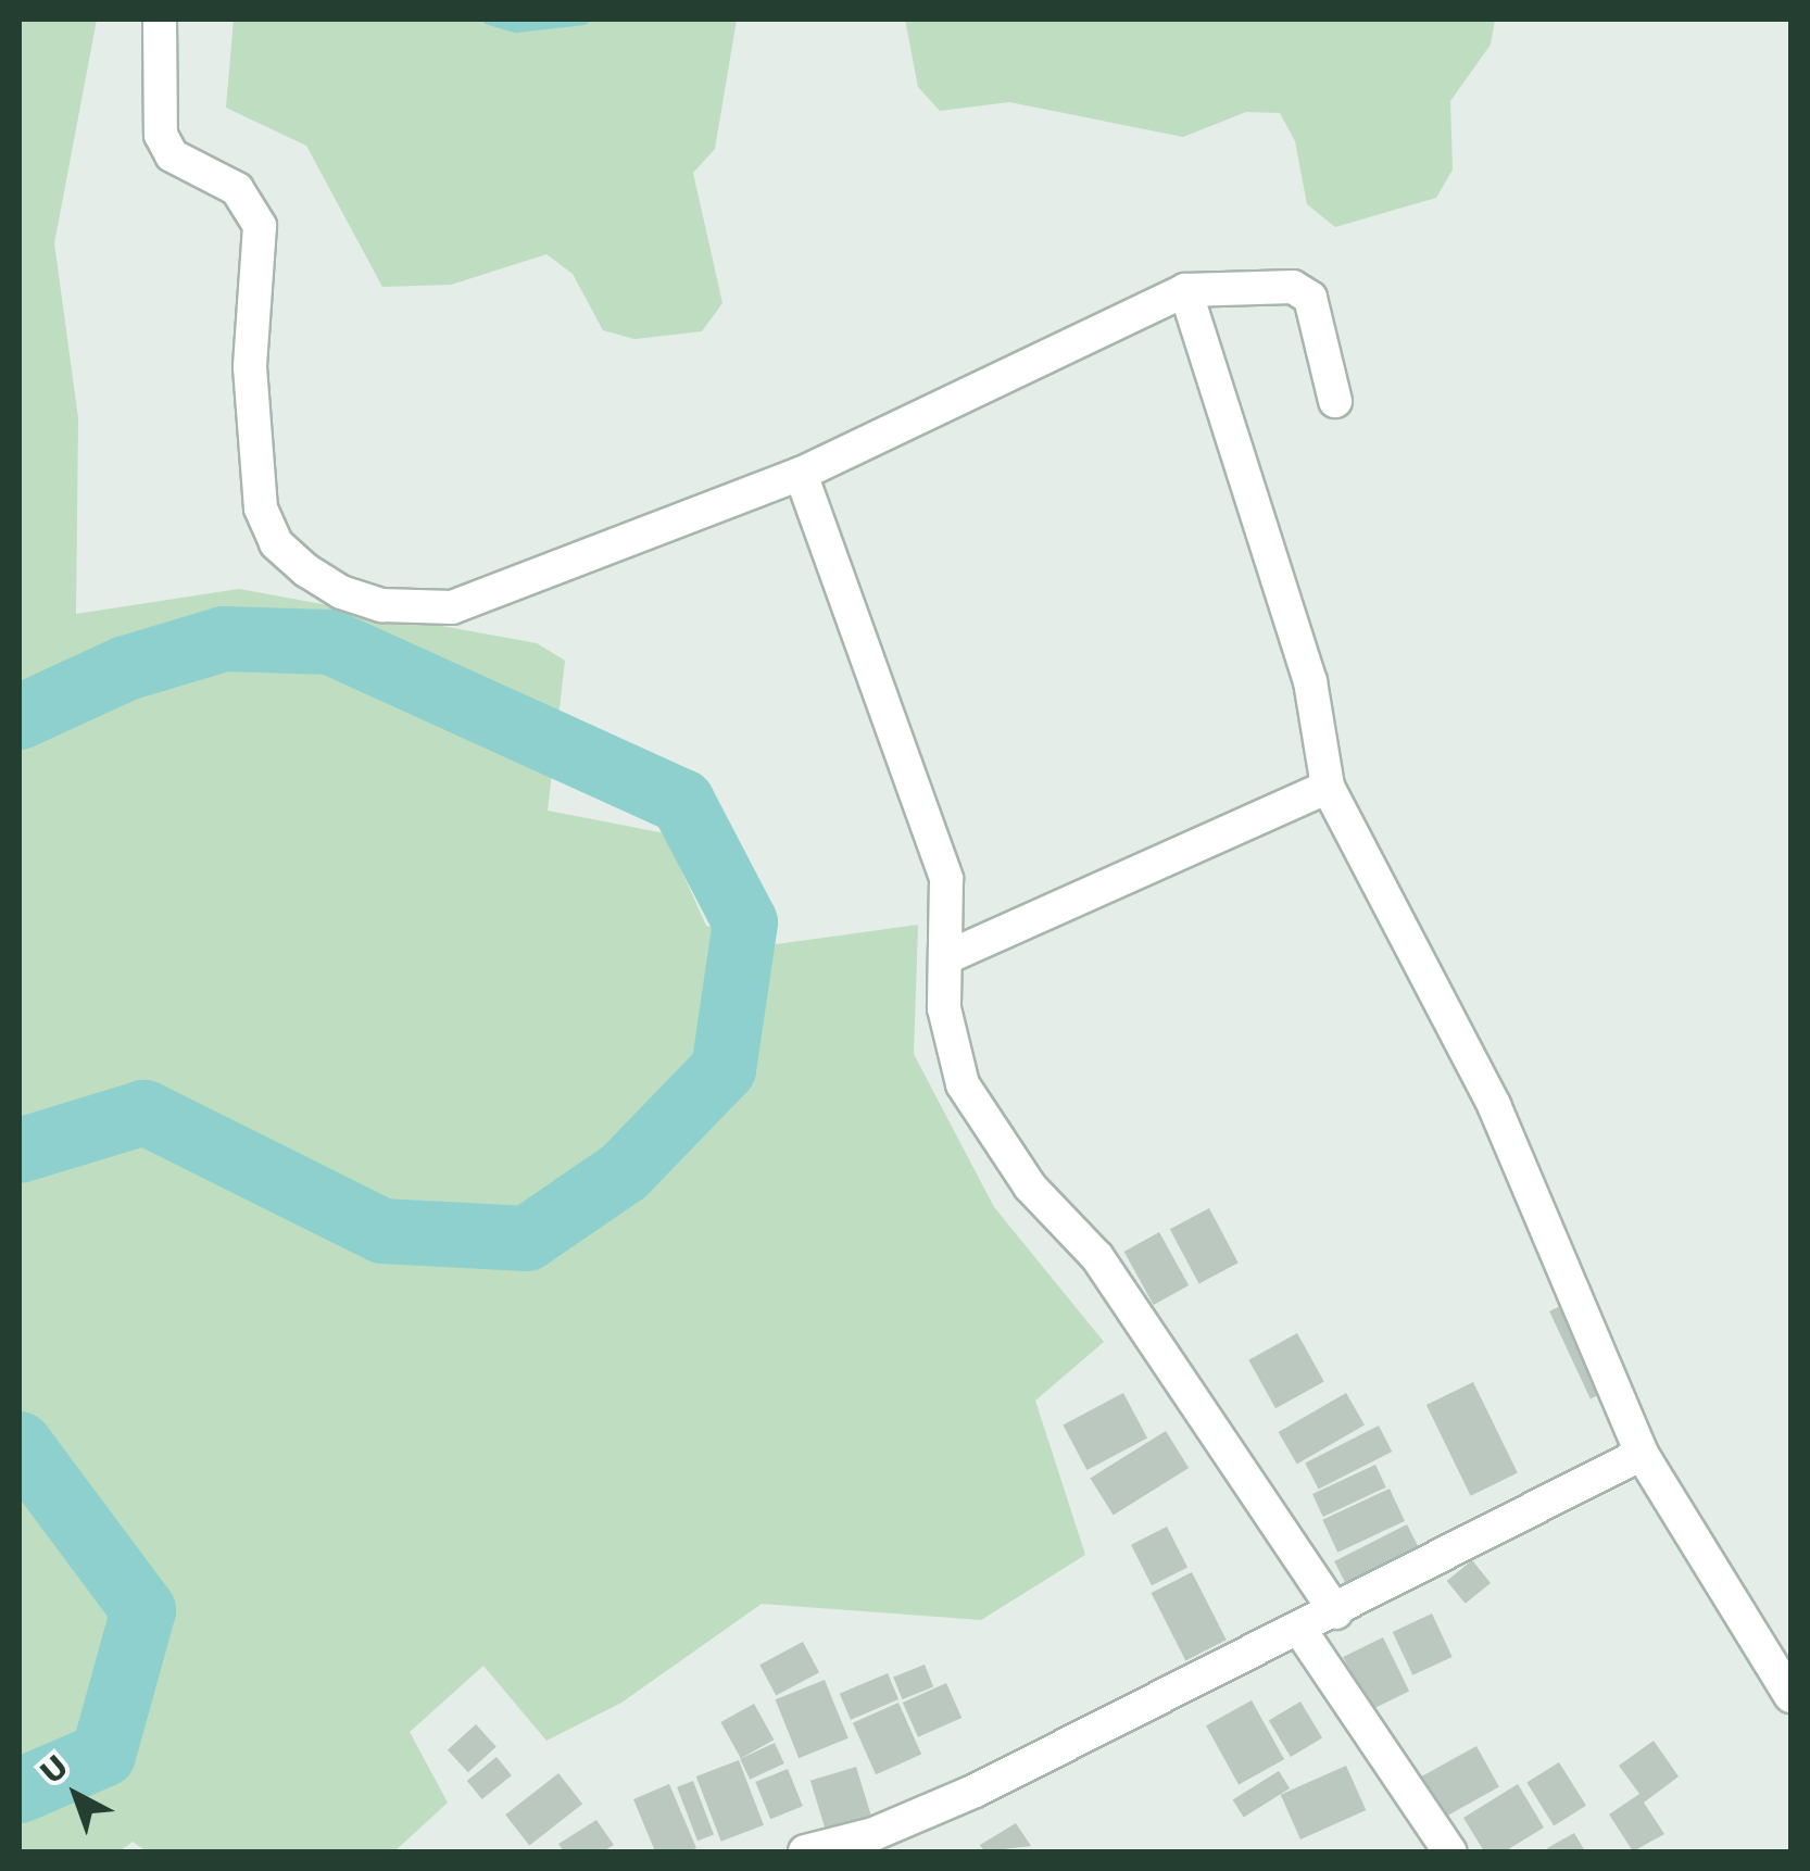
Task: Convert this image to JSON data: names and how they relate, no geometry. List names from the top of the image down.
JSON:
{
  "north": "top left"
}
